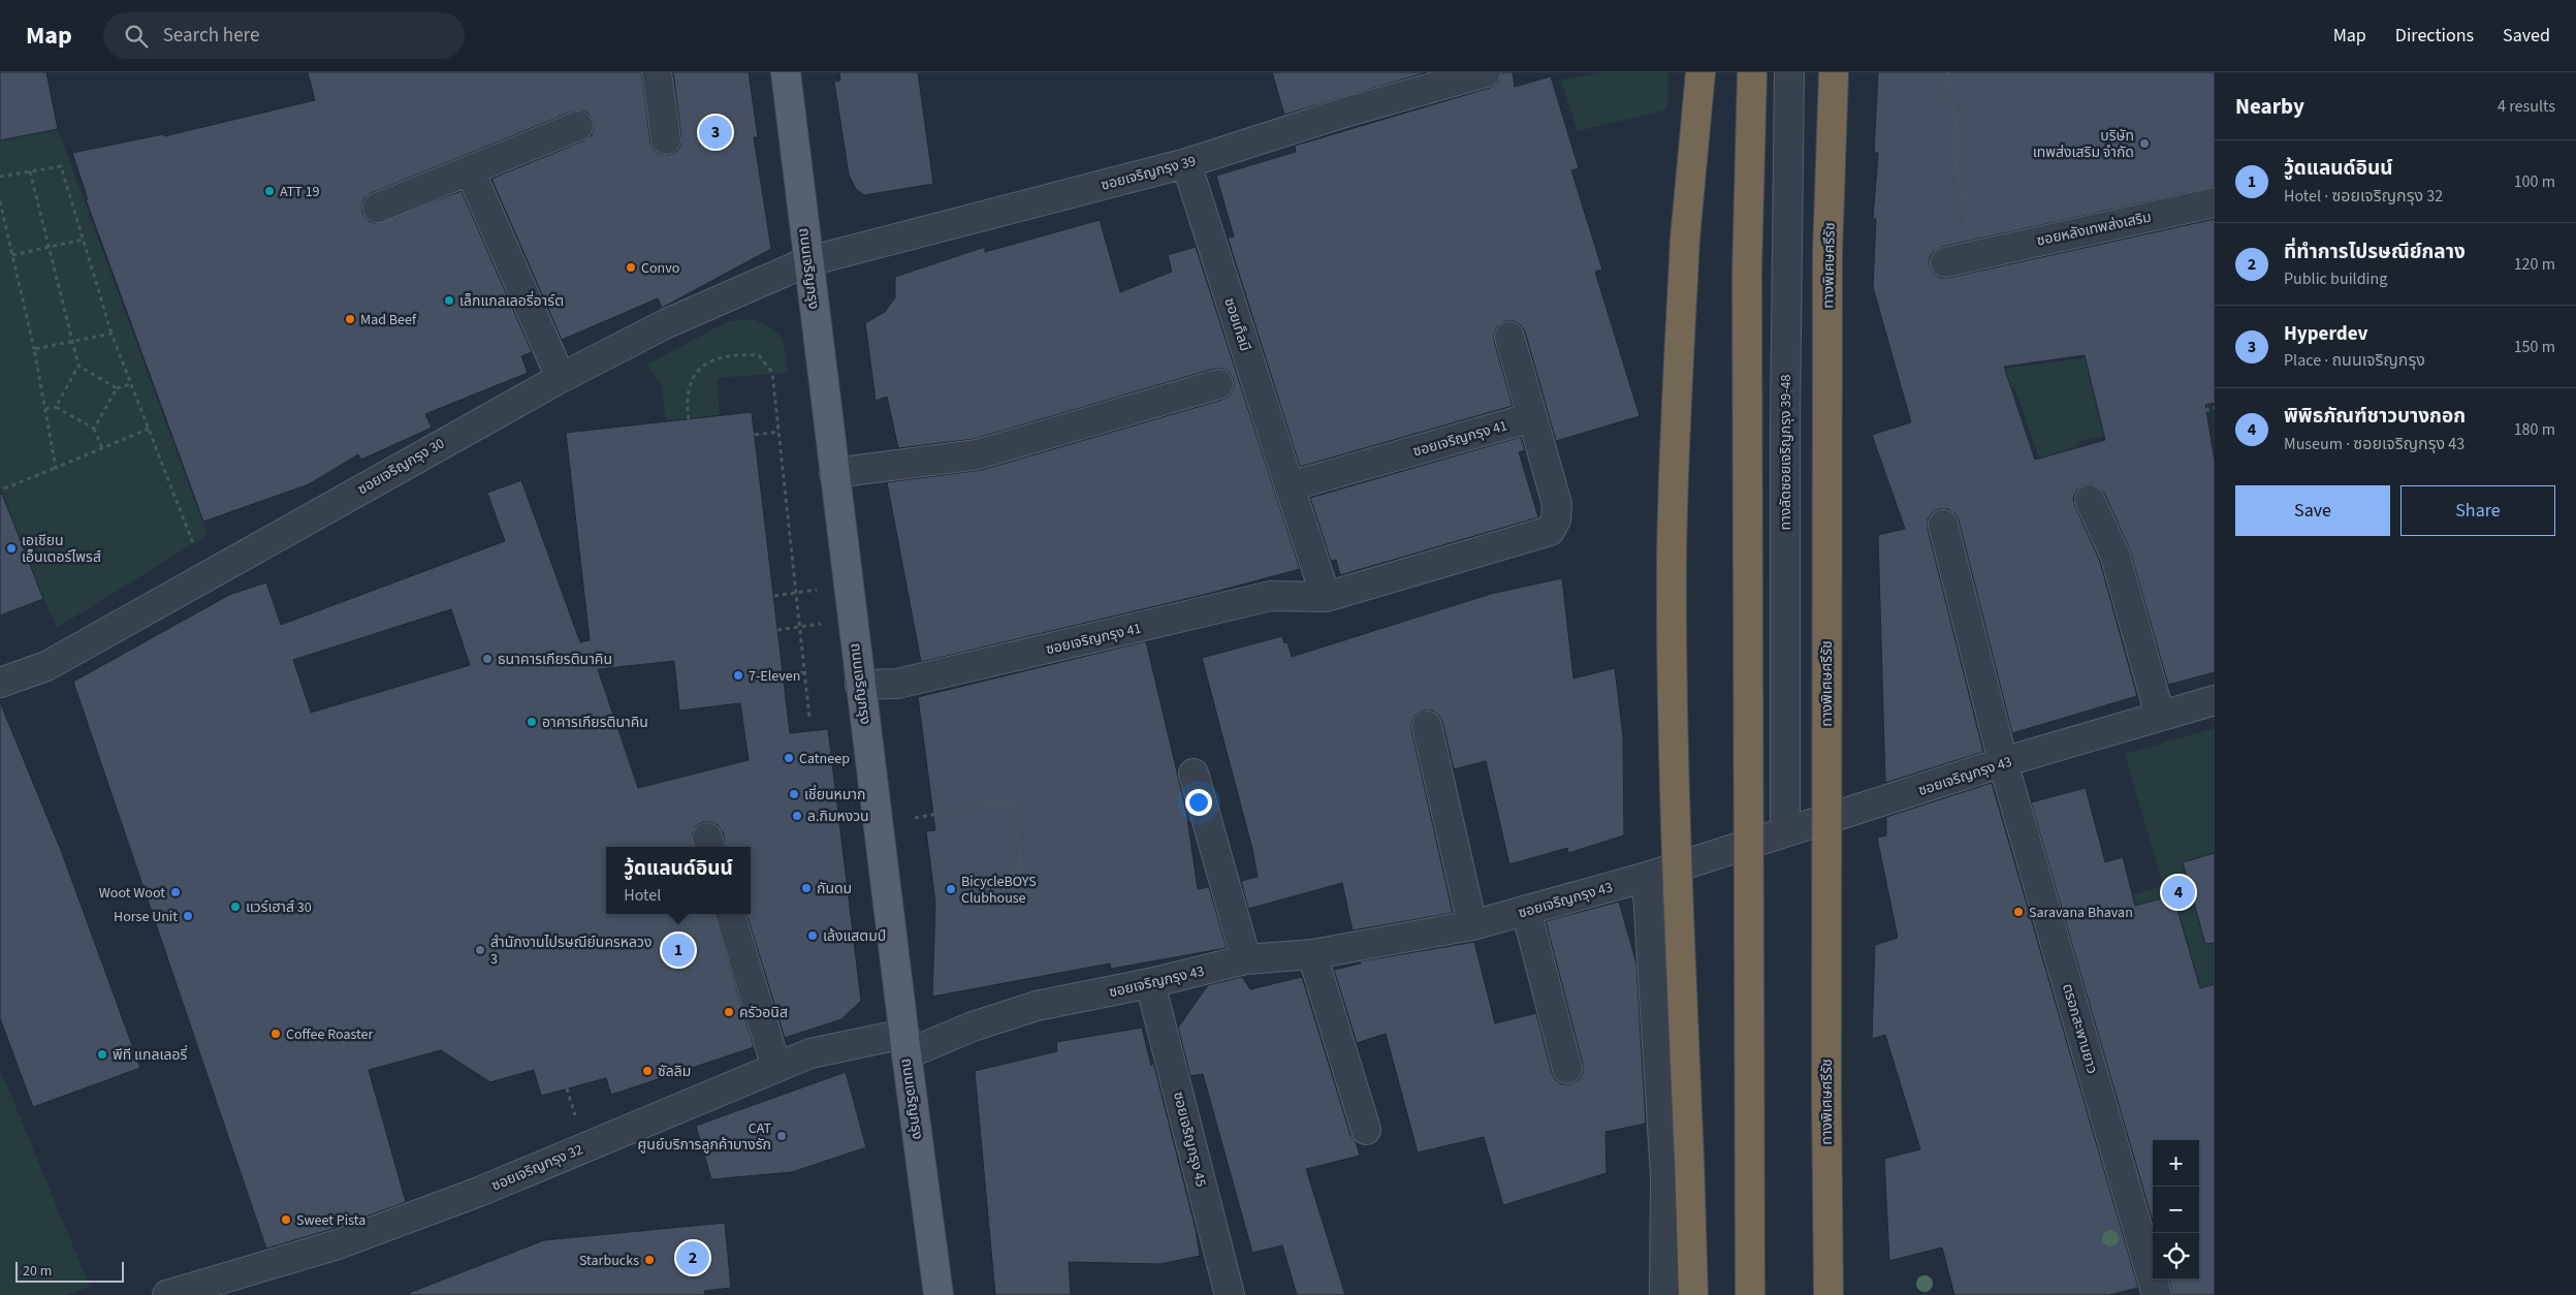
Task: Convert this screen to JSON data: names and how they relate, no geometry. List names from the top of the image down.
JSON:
{
  "streets": {
    "highway": ["ทางพิเศษศรีรัช"],
    "main road": ["ถนนเจริญกรุง"],
    "street": [
      "ซอยเจริญกรุง 39",
      "ซอยหลังเทพส่งเสริม",
      "ซอยเท็ลมี",
      "ซอยเจริญกรุง 41",
      "ทางลัดซอยเจริญกรุง 39-48",
      "ซอยเจริญกรุง 30",
      "ซอยเจริญกรุง 43",
      "ตรอกสะพานยาว",
      "ซอยเจริญกรุง 45",
      "ซอยเจริญกรุง 32"
    ]
  },
  "crossings": [
    ["ซอยเจริญกรุง 39", "ถนนเจริญกรุง"],
    ["ซอยเจริญกรุง 39", "ซอยเท็ลมี"],
    ["ซอยเจริญกรุง 39", "ซอยเจริญกรุง 30"],
    ["ถนนเจริญกรุง", "ซอยเจริญกรุง 41"],
    ["ถนนเจริญกรุง", "ซอยเจริญกรุง 30"],
    ["ถนนเจริญกรุง", "ซอยเจริญกรุง 43"],
    ["ถนนเจริญกรุง", "ซอยเจริญกรุง 32"],
    ["ซอยเท็ลมี", "ซอยเจริญกรุง 41"],
    ["ทางลัดซอยเจริญกรุง 39-48", "ซอยเจริญกรุง 43"],
    ["ซอยเจริญกรุง 43", "ตรอกสะพานยาว"],
    ["ซอยเจริญกรุง 43", "ซอยเจริญกรุง 45"],
    ["ซอยเจริญกรุง 43", "ซอยเจริญกรุง 32"]
  ],
  "places": [
    "บริษัท เทพส่งเสริม จำกัด",
    "ATT 19",
    "Convo",
    "เล็กแกลเลอรี่อาร์ต",
    "Mad Beef",
    "เอเชียน เอ็นเตอร์ไพรส์",
    "ธนาคารเกียรตินาคิน",
    "7-Eleven",
    "อาคารเกียรตินาคิน",
    "Catneep",
    "เชี่ยนหมาก",
    "ล.กิมหงวน",
    "กันดม",
    "BicycleBOYS Clubhouse",
    "Woot Woot",
    "แวร์เฮาส์ 30",
    "Saravana Bhavan",
    "Horse Unit",
    "เล้งแสตมป์",
    "สำนักงานไปรษณีย์นครหลวง 3",
    "ครัวอนิส",
    "Coffee Roaster",
    "พีที แกลเลอรี่",
    "ซัลลิม",
    "CAT ศูนย์บริการลูกค้าบางรัก",
    "Sweet Pista",
    "Starbucks"
  ],
  "scale_bar": "20 m",
  "page": {
    "header": "Map",
    "search": "Search here",
    "nav": ["Map", "Directions", "Saved"],
    "heading": ["Nearby", "4 results"],
    "pins": [
      "3",
      "4",
      "1",
      "2"
    ],
    "list": [
      {
        "mark": "1",
        "name": "วู้ดแลนด์อินน์",
        "note": "Hotel · ซอยเจริญกรุง 32",
        "value": "100 m"
      },
      {
        "mark": "2",
        "name": "ที่ทำการไปรษณีย์กลาง",
        "note": "Public building",
        "value": "120 m"
      },
      {
        "mark": "3",
        "name": "Hyperdev",
        "note": "Place · ถนนเจริญกรุง",
        "value": "150 m"
      },
      {
        "mark": "4",
        "name": "พิพิธภัณฑ์ชาวบางกอก",
        "note": "Museum · ซอยเจริญกรุง 43",
        "value": "180 m"
      }
    ],
    "buttons": ["Save", "Share"],
    "popup": ["วู้ดแลนด์อินน์", "Hotel"],
    "map_buttons": ["+", "−"],
    "scale": "20 m"
  }
}
